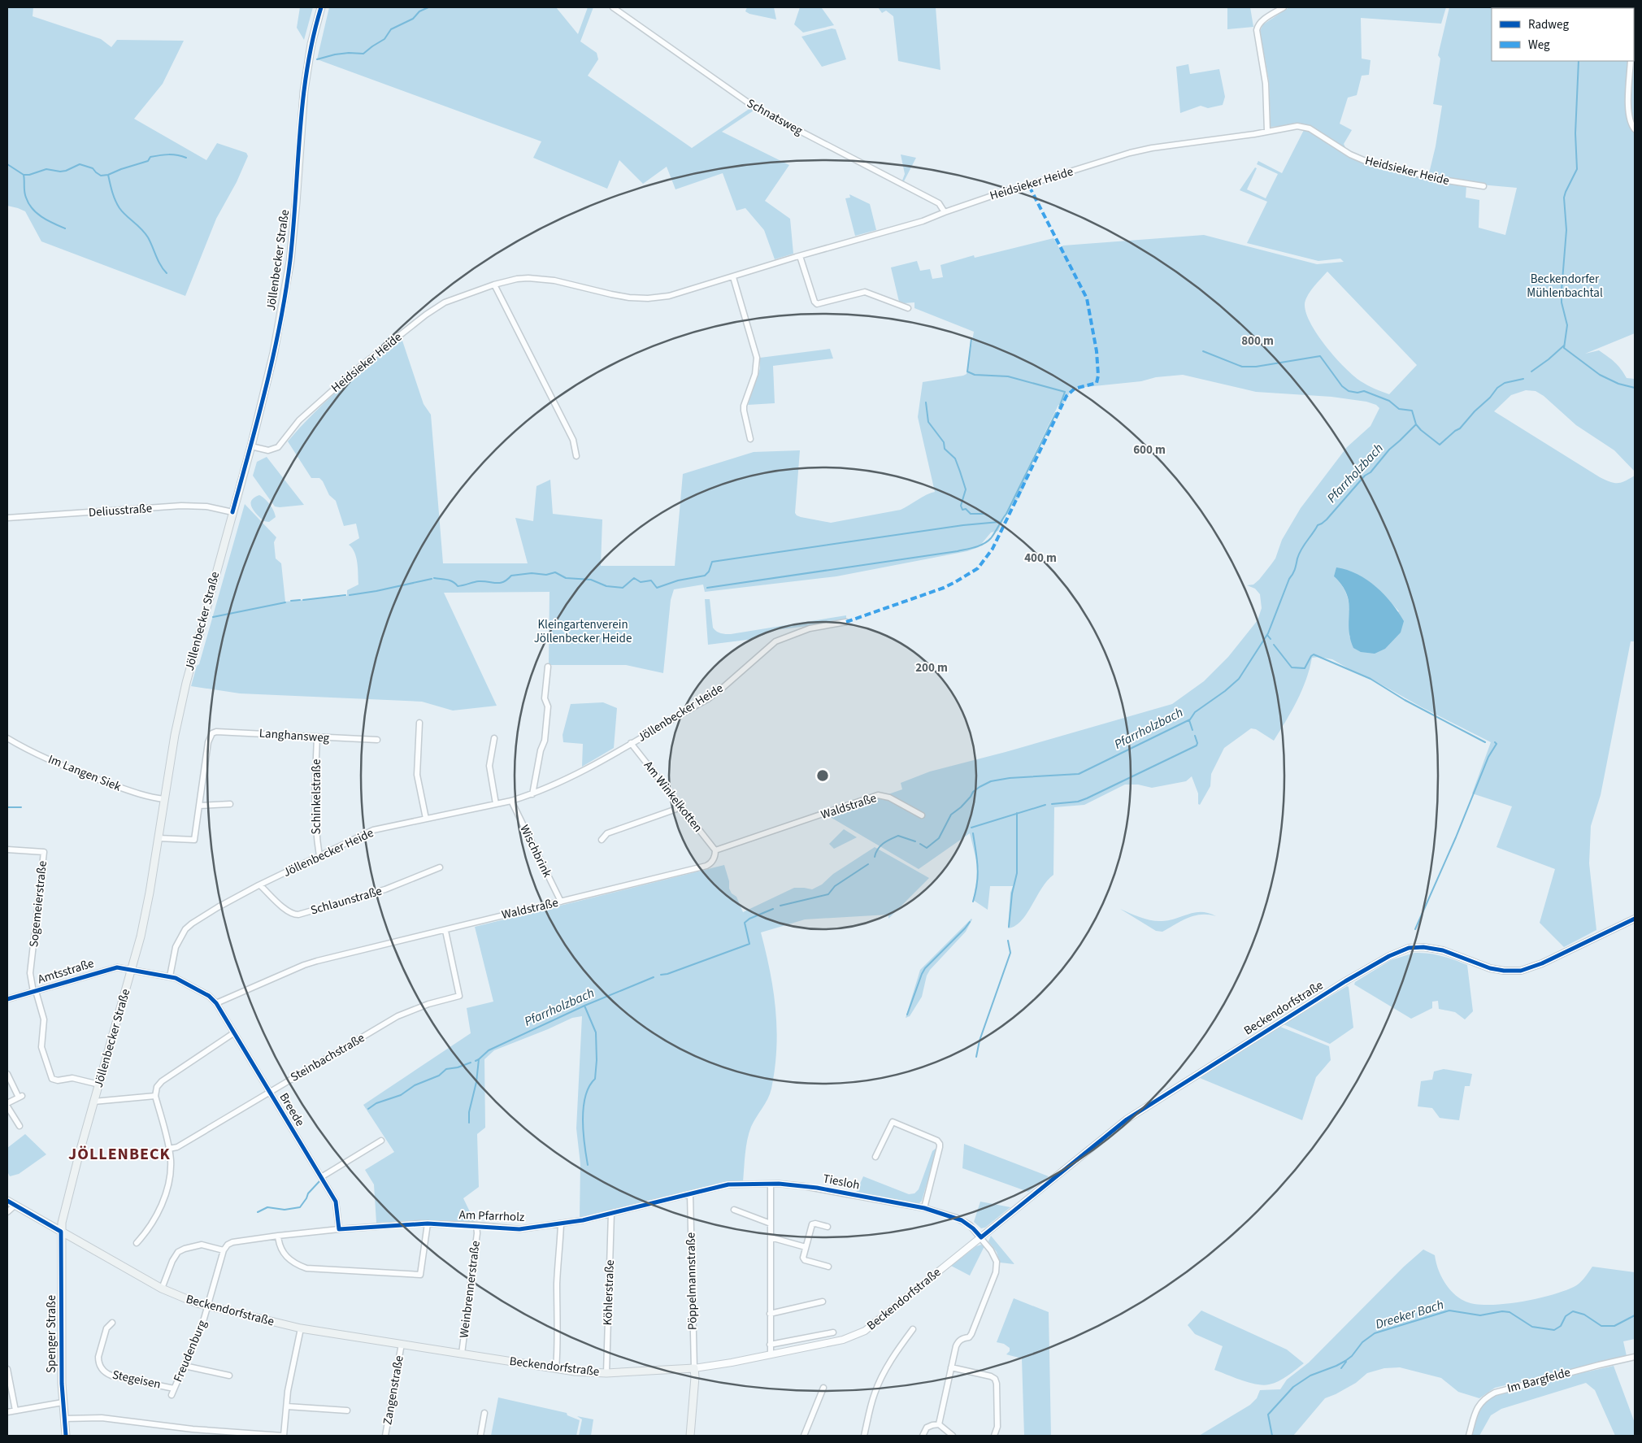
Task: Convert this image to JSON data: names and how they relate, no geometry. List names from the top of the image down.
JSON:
{
  "streets": {
    "main road": ["Jöllenbecker Straße", "Beckendorfstraße", "Spenger Straße"],
    "street": [
      "Schnatsweg",
      "Heidsieker Heide",
      "Deliusstraße",
      "Jöllenbecker Heide",
      "Langhansweg",
      "Im Langen Siek",
      "Schinkelstraße",
      "Am Winkelkotten",
      "Waldstraße",
      "Wischbrink",
      "Schlaunstraße",
      "Sogemeierstraße",
      "Amtsstraße",
      "Steinbachstraße",
      "Breede",
      "Tiesloh",
      "Am Pfarrholz",
      "Pöppelmannstraße",
      "Weinbrennerstraße",
      "Köhlerstraße",
      "Freudenburg",
      "Stegeisen",
      "Im Bargfelde",
      "Zangenstraße"
    ]
  },
  "crossings": [
    ["Schnatsweg", "Heidsieker Heide"],
    ["Heidsieker Heide", "Jöllenbecker Straße"],
    ["Jöllenbecker Straße", "Deliusstraße"],
    ["Jöllenbecker Straße", "Im Langen Siek"],
    ["Jöllenbecker Straße", "Amtsstraße"],
    ["Jöllenbecker Straße", "Beckendorfstraße"],
    ["Jöllenbecker Straße", "Spenger Straße"],
    ["Jöllenbecker Heide", "Schinkelstraße"],
    ["Jöllenbecker Heide", "Am Winkelkotten"],
    ["Jöllenbecker Heide", "Wischbrink"],
    ["Jöllenbecker Heide", "Schlaunstraße"],
    ["Langhansweg", "Schinkelstraße"],
    ["Am Winkelkotten", "Waldstraße"],
    ["Waldstraße", "Wischbrink"],
    ["Waldstraße", "Steinbachstraße"],
    ["Waldstraße", "Breede"],
    ["Sogemeierstraße", "Amtsstraße"],
    ["Beckendorfstraße", "Tiesloh"],
    ["Beckendorfstraße", "Pöppelmannstraße"],
    ["Beckendorfstraße", "Weinbrennerstraße"],
    ["Beckendorfstraße", "Köhlerstraße"],
    ["Beckendorfstraße", "Spenger Straße"],
    ["Beckendorfstraße", "Freudenburg"],
    ["Beckendorfstraße", "Zangenstraße"],
    ["Steinbachstraße", "Breede"],
    ["Breede", "Am Pfarrholz"],
    ["Tiesloh", "Am Pfarrholz"],
    ["Tiesloh", "Pöppelmannstraße"],
    ["Am Pfarrholz", "Pöppelmannstraße"],
    ["Am Pfarrholz", "Weinbrennerstraße"],
    ["Am Pfarrholz", "Köhlerstraße"],
    ["Freudenburg", "Stegeisen"]
  ],
  "districts": ["JÖLLENBECK"],
  "water": ["Pfarrholzbach", "Dreeker Bach"],
  "parks": ["Beckendorfer Mühlenbachtal", "Kleingartenverein Jöllenbecker Heide"],
  "legend": ["Radweg", "Weg"],
  "rings": [
    "800 m",
    "600 m",
    "400 m",
    "200 m"
  ]
}
